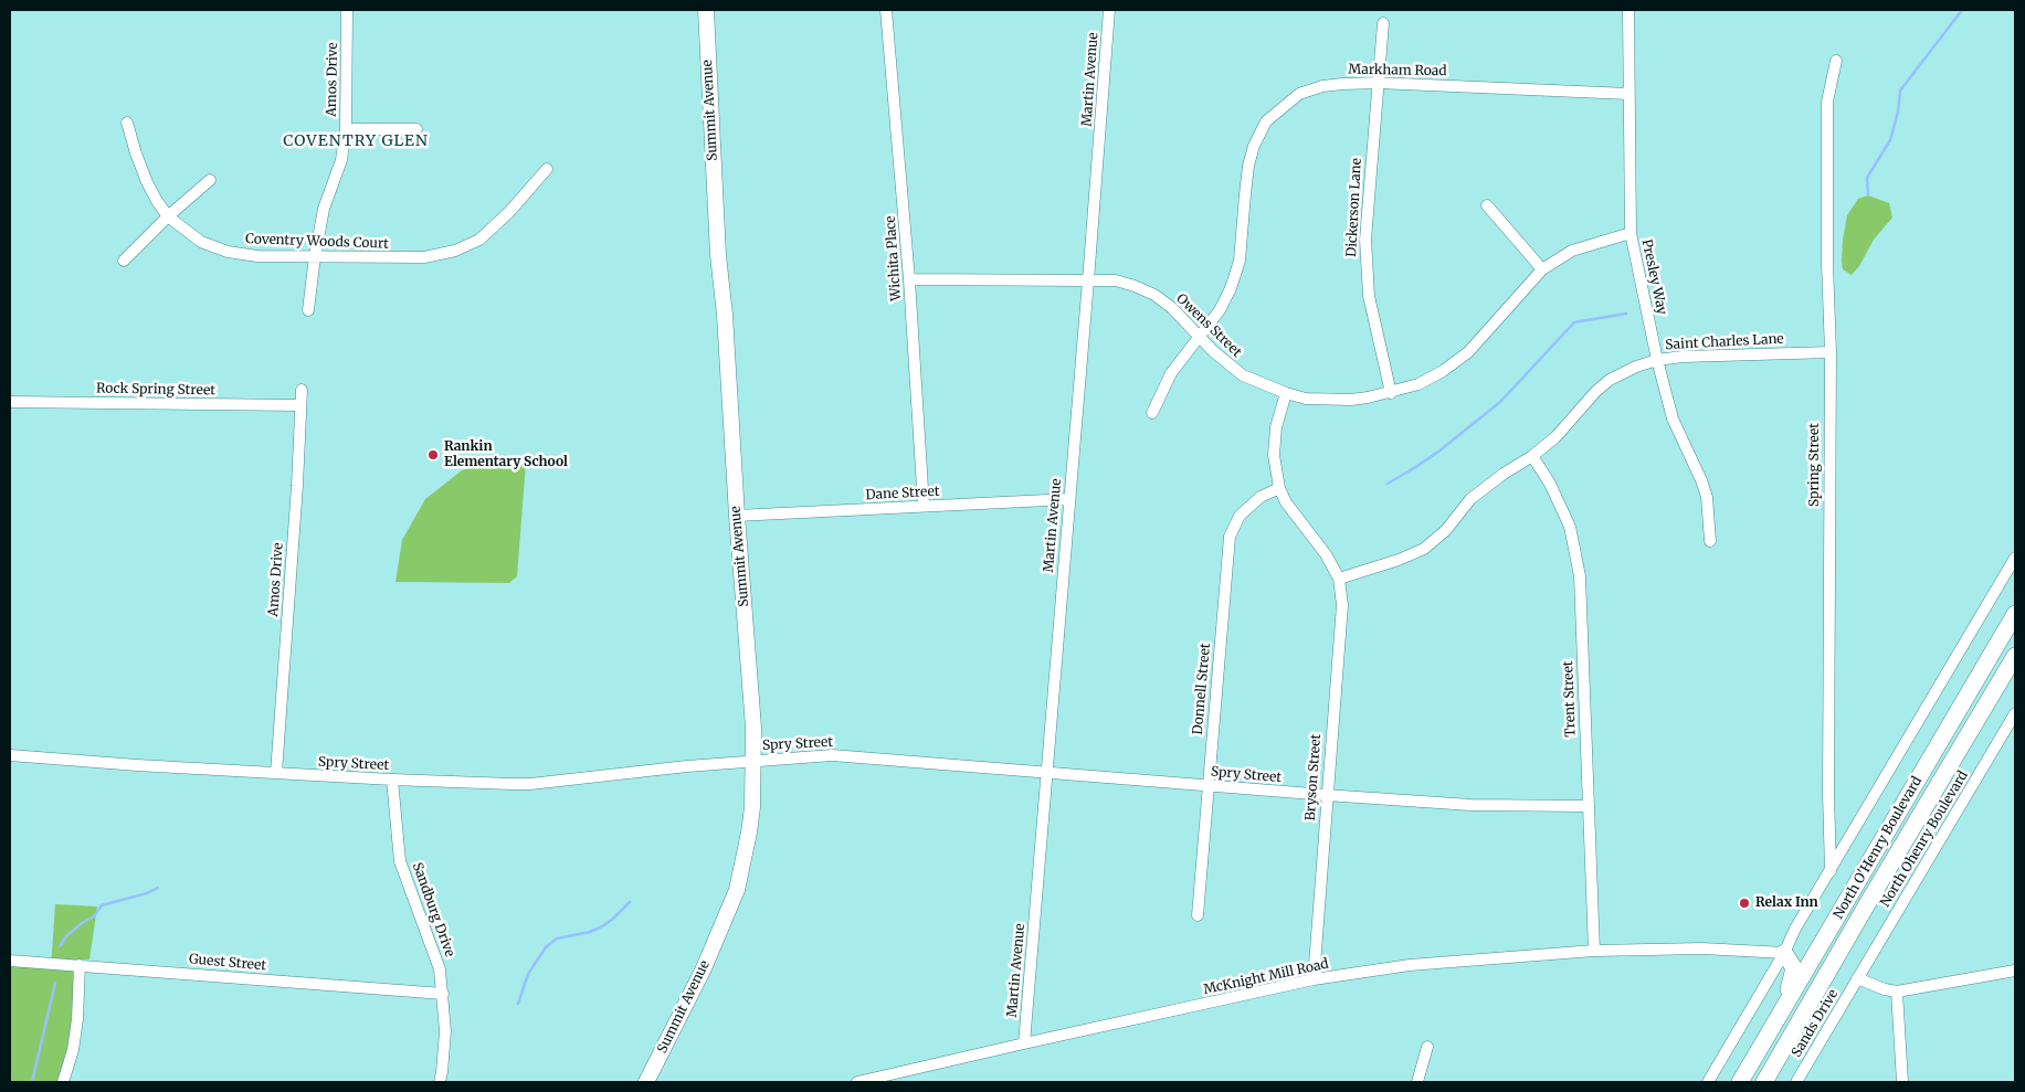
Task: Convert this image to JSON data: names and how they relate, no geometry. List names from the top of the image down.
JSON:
{
  "streets": {
    "highway": ["North O'Henry Boulevard"],
    "main road": ["Summit Avenue"],
    "street": [
      "Markham Road",
      "Amos Drive",
      "Martin Avenue",
      "Dickerson Lane",
      "Coventry Woods Court",
      "Wichita Place",
      "Presley Way",
      "Owens Street",
      "Saint Charles Lane",
      "Rock Spring Street",
      "Spring Street",
      "Dane Street",
      "Donnell Street",
      "Trent Street",
      "Spry Street",
      "Bryson Street",
      "North Ohenry Boulevard",
      "Sandburg Drive",
      "Guest Street",
      "McKnight Mill Road",
      "Sands Drive"
    ]
  },
  "crossings": [
    ["Markham Road", "Dickerson Lane"],
    ["Markham Road", "Presley Way"],
    ["Markham Road", "Owens Street"],
    ["Amos Drive", "Coventry Woods Court"],
    ["Amos Drive", "Rock Spring Street"],
    ["Amos Drive", "Spry Street"],
    ["Martin Avenue", "Owens Street"],
    ["Martin Avenue", "Dane Street"],
    ["Martin Avenue", "Spry Street"],
    ["Martin Avenue", "McKnight Mill Road"],
    ["Summit Avenue", "Dane Street"],
    ["Summit Avenue", "Spry Street"],
    ["Dickerson Lane", "Owens Street"],
    ["Wichita Place", "Owens Street"],
    ["Wichita Place", "Dane Street"],
    ["Presley Way", "Owens Street"],
    ["Presley Way", "Saint Charles Lane"],
    ["Saint Charles Lane", "Spring Street"],
    ["Saint Charles Lane", "Trent Street"],
    ["Saint Charles Lane", "Bryson Street"],
    ["Spring Street", "North O'Henry Boulevard"],
    ["Donnell Street", "Spry Street"],
    ["Trent Street", "Spry Street"],
    ["Trent Street", "McKnight Mill Road"],
    ["Spry Street", "Bryson Street"],
    ["Spry Street", "Sandburg Drive"],
    ["Bryson Street", "McKnight Mill Road"],
    ["North Ohenry Boulevard", "Sands Drive"],
    ["North O'Henry Boulevard", "McKnight Mill Road"],
    ["Sandburg Drive", "Guest Street"]
  ],
  "districts": ["COVENTRY GLEN"],
  "places": ["Rankin Elementary School", "Relax Inn"]
}
